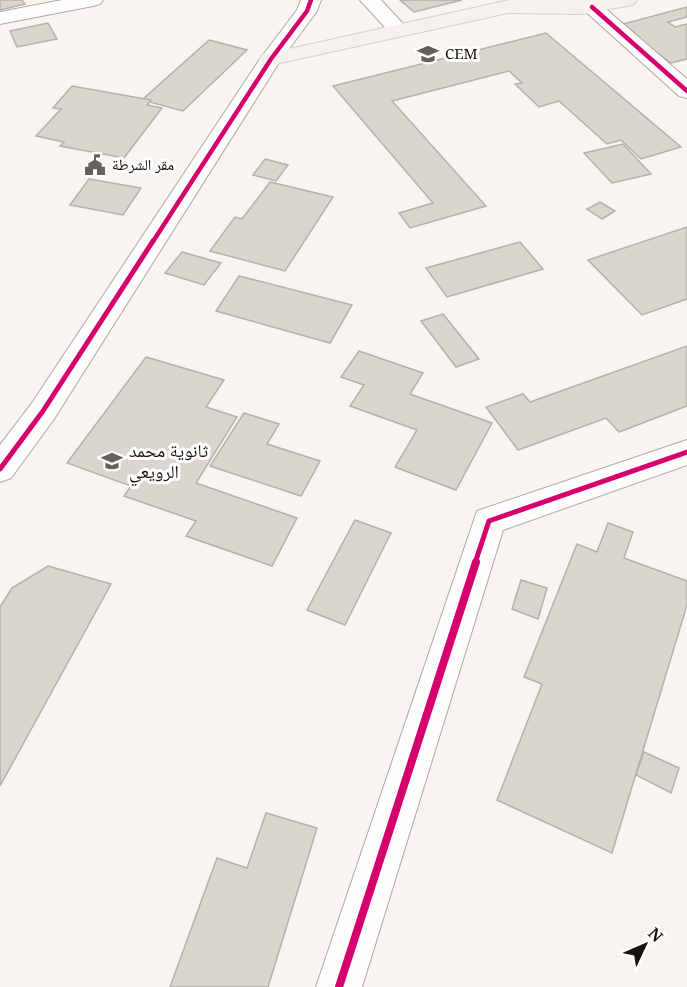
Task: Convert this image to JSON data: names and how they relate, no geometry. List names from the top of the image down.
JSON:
{
  "places": {
    "school or university": ["CEM", "ثانوية محمد الرويعي"],
    "public building": ["مقر الشرطة"]
  },
  "north": "top right"
}
